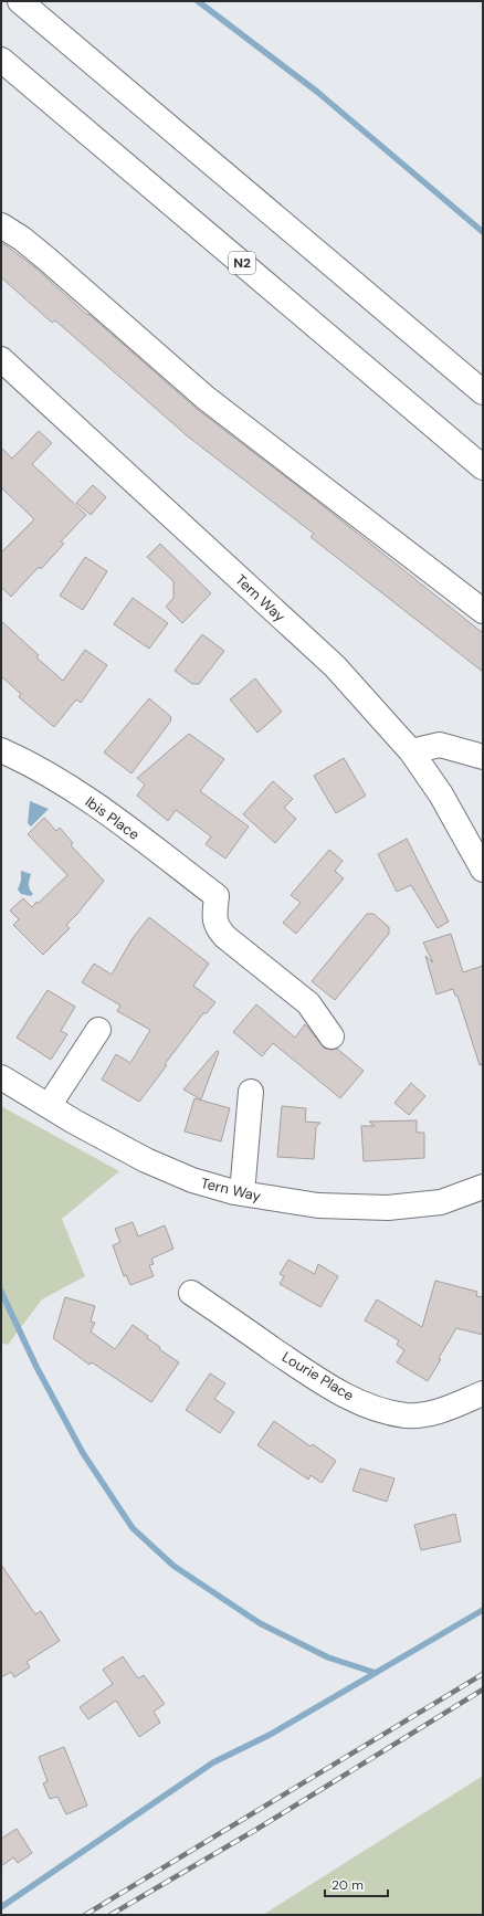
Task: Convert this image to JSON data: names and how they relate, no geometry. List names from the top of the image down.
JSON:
{
  "streets": {
    "main road": [
      "N2",
      "Tern Way",
      "Ibis Place",
      "Lourie Place"
    ]
  },
  "scale_bar": "20 m"
}
